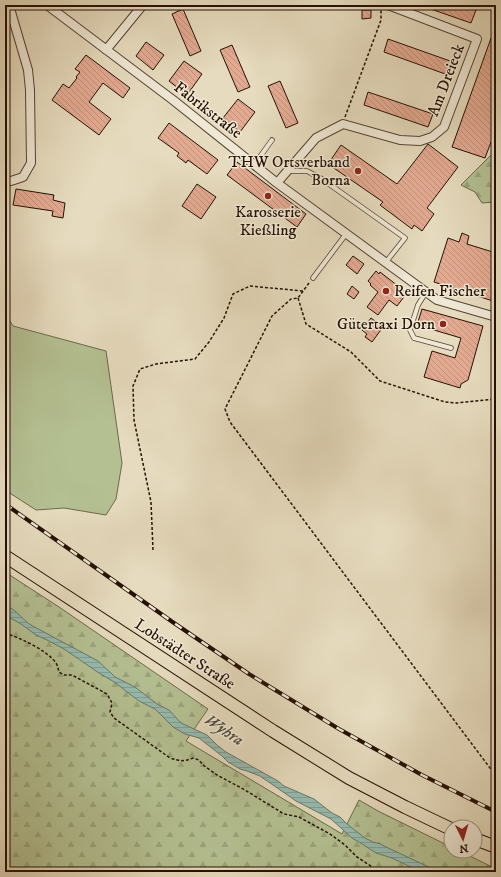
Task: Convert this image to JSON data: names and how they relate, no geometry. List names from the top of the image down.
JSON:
{
  "streets": {
    "main road": ["Lobstädter Straße"],
    "street": ["Am Dreieck", "Fabrikstraße"]
  },
  "water": ["Wyhra"],
  "places": [
    "THW Ortsverband Borna",
    "Karosserie Kießling",
    "Reifen Fischer",
    "Gütertaxi Dorn"
  ],
  "north": "bottom"
}
